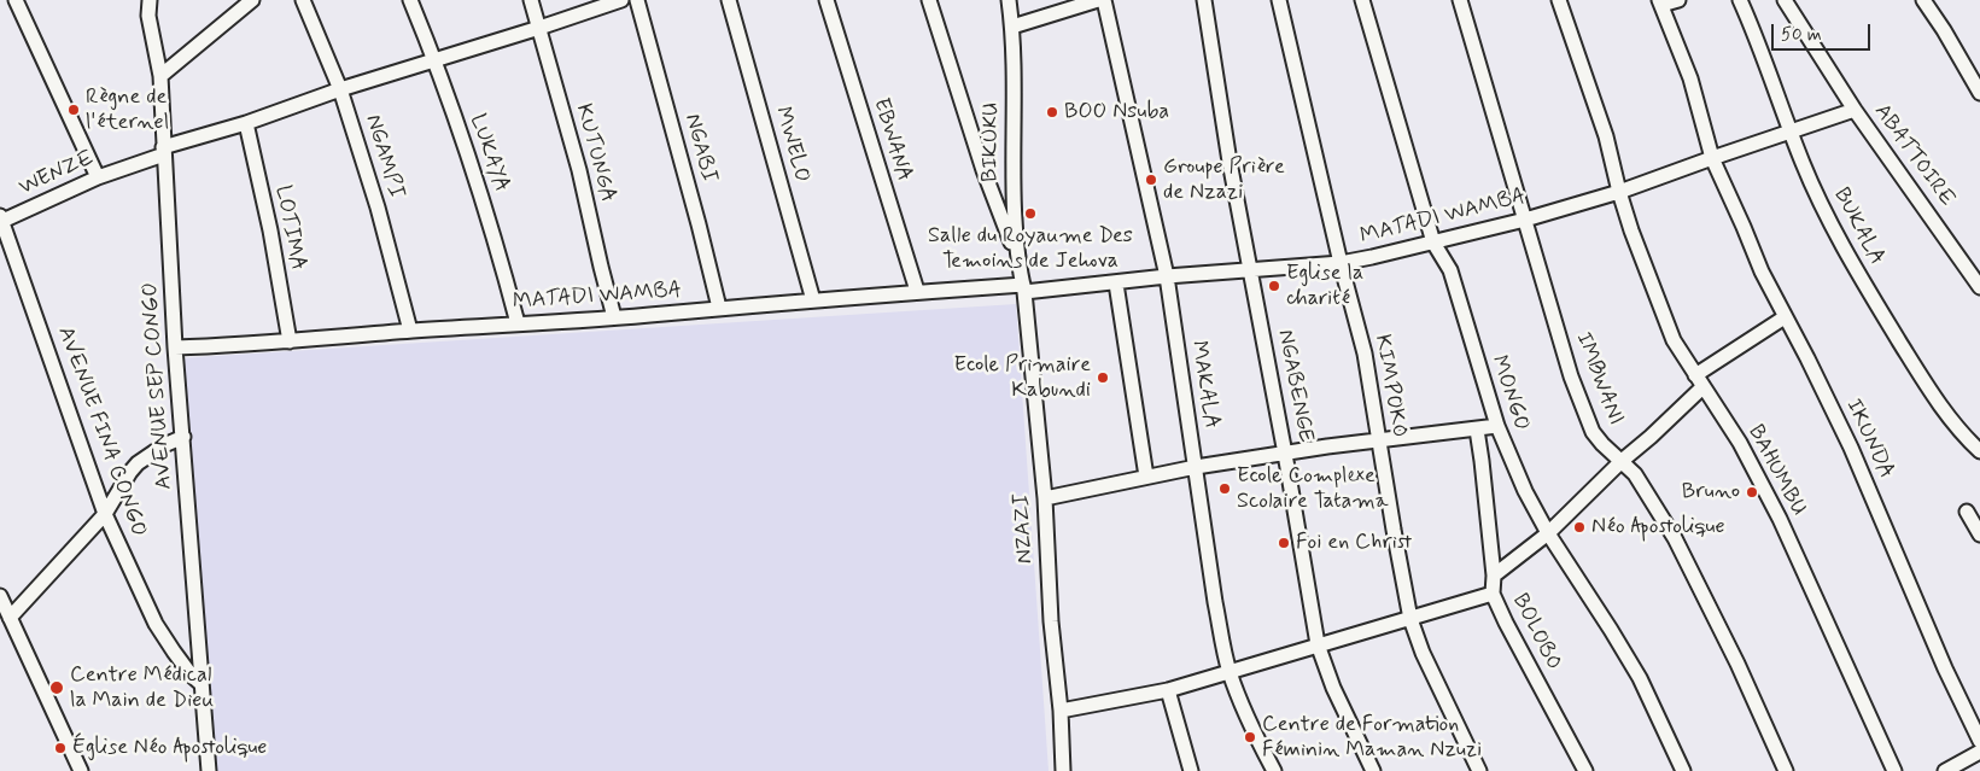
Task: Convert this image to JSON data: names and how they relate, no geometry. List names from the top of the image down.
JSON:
{
  "streets": {
    "street": [
      "EBWANA",
      "BIKUKU",
      "MWELO",
      "NGABI",
      "LUKAYA",
      "KUTUNGA",
      "ABATTOIRE",
      "NGAMPI",
      "WENZE",
      "MATADI WAMBA",
      "BUKALA",
      "LOTIMA",
      "IMBWANI",
      "MAKALA",
      "AVENUE SEP CONGO",
      "NGABENGE",
      "KIMPOKO",
      "MONGO",
      "AVENUE FINA CONGO",
      "IKUNDA",
      "BAHUMBU",
      "NZAZI",
      "BOLOBO"
    ]
  },
  "crossings": [
    ["EBWANA", "MATADI WAMBA"],
    ["BIKUKU", "MATADI WAMBA"],
    ["BIKUKU", "NZAZI"],
    ["MWELO", "MATADI WAMBA"],
    ["NGABI", "MATADI WAMBA"],
    ["LUKAYA", "WENZE"],
    ["LUKAYA", "MATADI WAMBA"],
    ["KUTUNGA", "WENZE"],
    ["KUTUNGA", "MATADI WAMBA"],
    ["ABATTOIRE", "MATADI WAMBA"],
    ["NGAMPI", "WENZE"],
    ["NGAMPI", "MATADI WAMBA"],
    ["WENZE", "LOTIMA"],
    ["WENZE", "AVENUE SEP CONGO"],
    ["WENZE", "AVENUE FINA CONGO"],
    ["MATADI WAMBA", "BUKALA"],
    ["MATADI WAMBA", "LOTIMA"],
    ["MATADI WAMBA", "IMBWANI"],
    ["MATADI WAMBA", "MAKALA"],
    ["MATADI WAMBA", "AVENUE SEP CONGO"],
    ["MATADI WAMBA", "NGABENGE"],
    ["MATADI WAMBA", "KIMPOKO"],
    ["MATADI WAMBA", "MONGO"],
    ["MATADI WAMBA", "IKUNDA"],
    ["MATADI WAMBA", "BAHUMBU"],
    ["MATADI WAMBA", "NZAZI"],
    ["AVENUE SEP CONGO", "AVENUE FINA CONGO"]
  ],
  "places": [
    "Règne de l'éternel",
    "BOO Nsuba",
    "Groupe Prière de Nzazi",
    "Salle du Royaume Des Temoins de Jehova",
    "Eglise la charité",
    "Ecole Primaire Kabundi",
    "Ecole Complexe Scolaire Tatama",
    "Bruno",
    "Néo Apostolique",
    "Foi en Christ",
    "Centre Médical la Main de Dieu",
    "Centre de Formation Féminin Maman Nzuzi",
    "Église Néo Apostolique"
  ],
  "scale_bar": "50 m"
}
